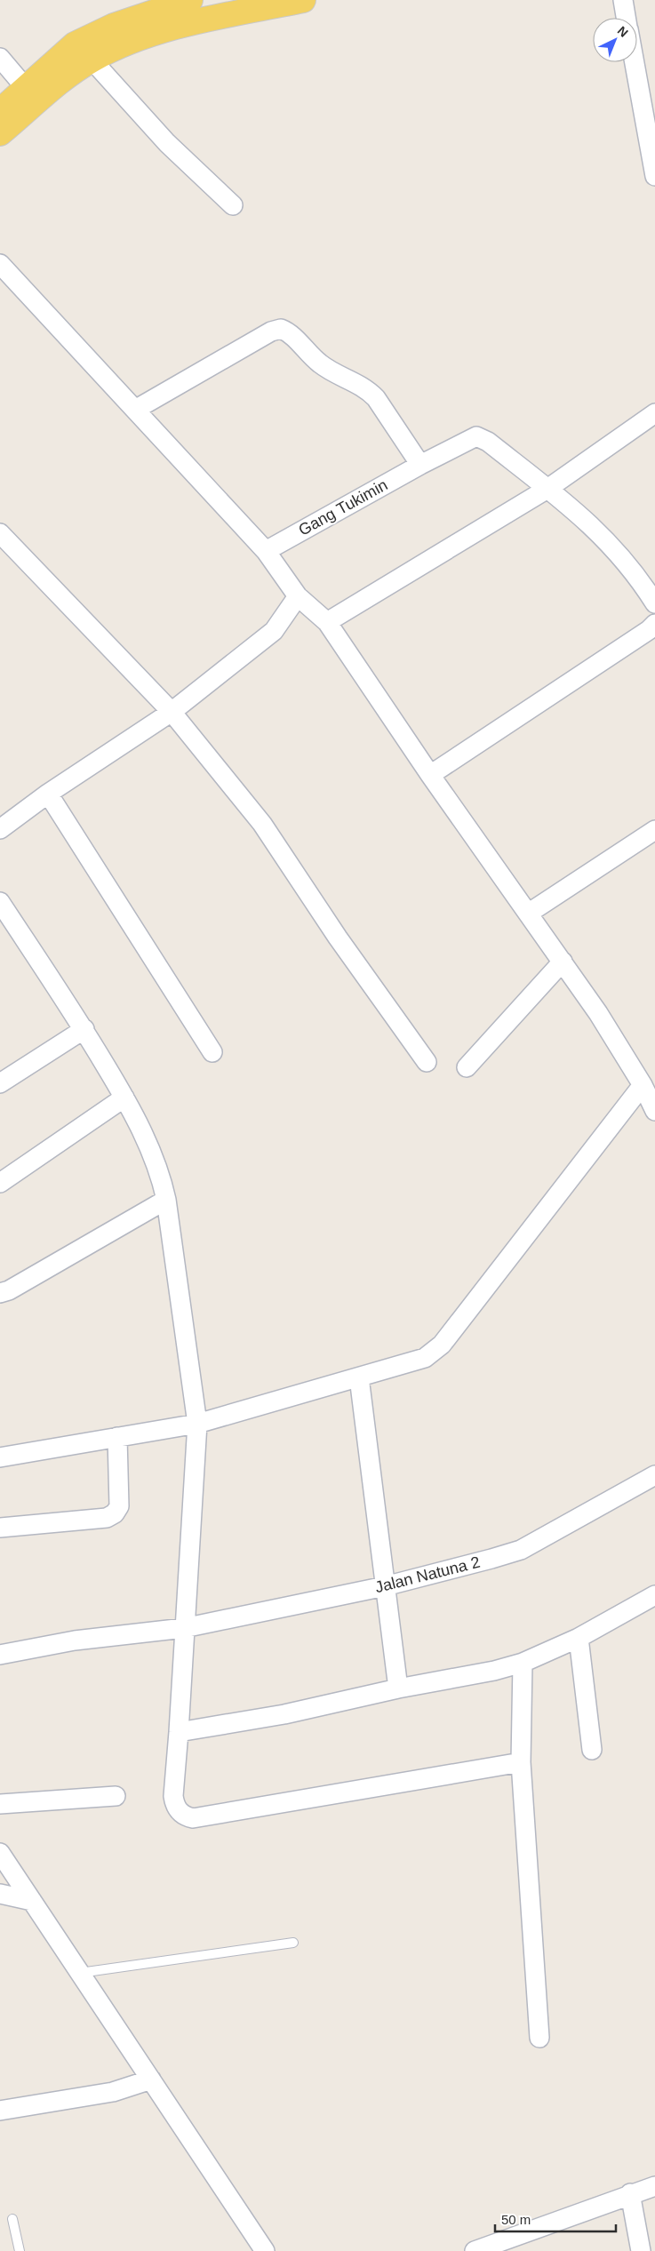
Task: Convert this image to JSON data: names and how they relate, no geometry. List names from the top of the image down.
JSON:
{
  "streets": {
    "street": ["Gang Tukimin", "Jalan Natuna 2"]
  },
  "scale_bar": "50 m",
  "north": "top right"
}
